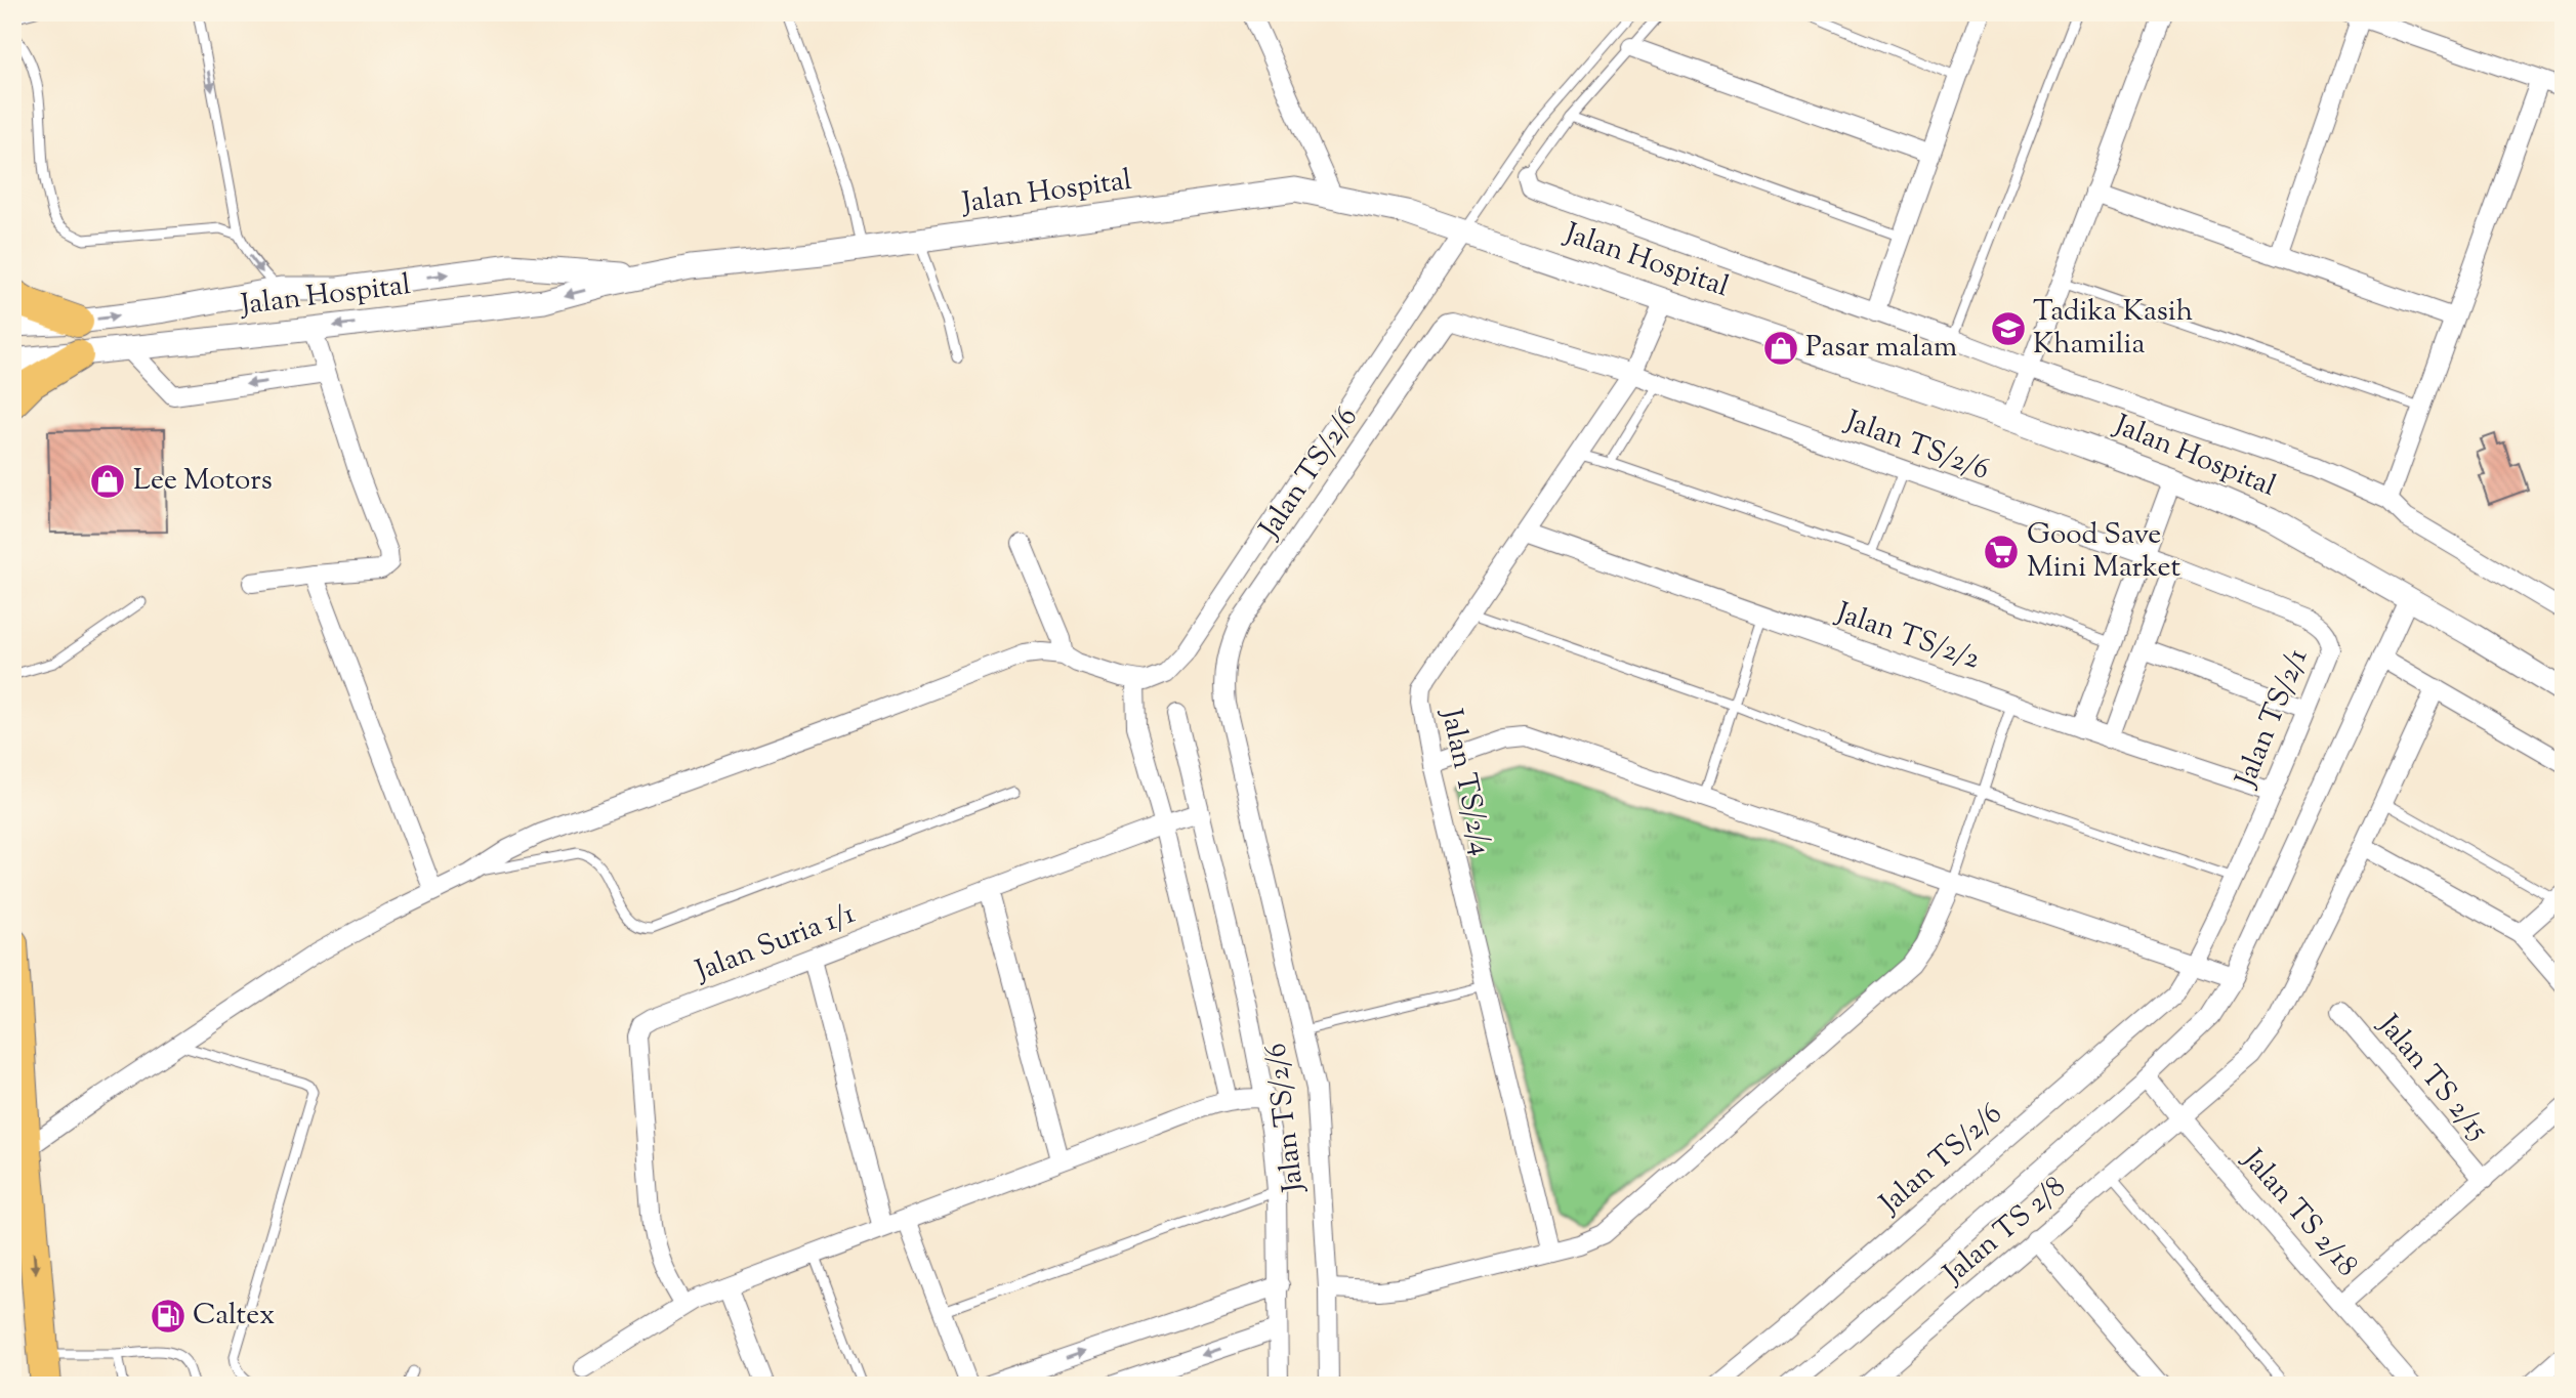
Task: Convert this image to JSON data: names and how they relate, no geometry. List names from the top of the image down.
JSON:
{
  "streets": {
    "street": [
      "Jalan Hospital",
      "Jalan TS/2/6",
      "Jalan TS/2/2",
      "Jalan TS/2/1",
      "Jalan TS/2/4",
      "Jalan Suria 1/1",
      "Jalan TS 2/15",
      "Jalan TS 2/18",
      "Jalan TS 2/8"
    ]
  },
  "crossings": [
    ["Jalan Hospital", "Jalan TS/2/4"],
    ["Jalan TS/2/6", "Jalan TS/2/1"],
    ["Jalan TS/2/6", "Jalan TS/2/4"],
    ["Jalan TS/2/2", "Jalan TS/2/1"],
    ["Jalan TS/2/2", "Jalan TS/2/4"],
    ["Jalan TS 2/18", "Jalan TS 2/8"]
  ],
  "places": {
    "school or university": ["Tadika Kasih Khamilia"],
    "shop": ["Pasar malam", "Lee Motors"],
    "supermarket": ["Good Save Mini Market"],
    "fuel station": ["Caltex"]
  }
}
